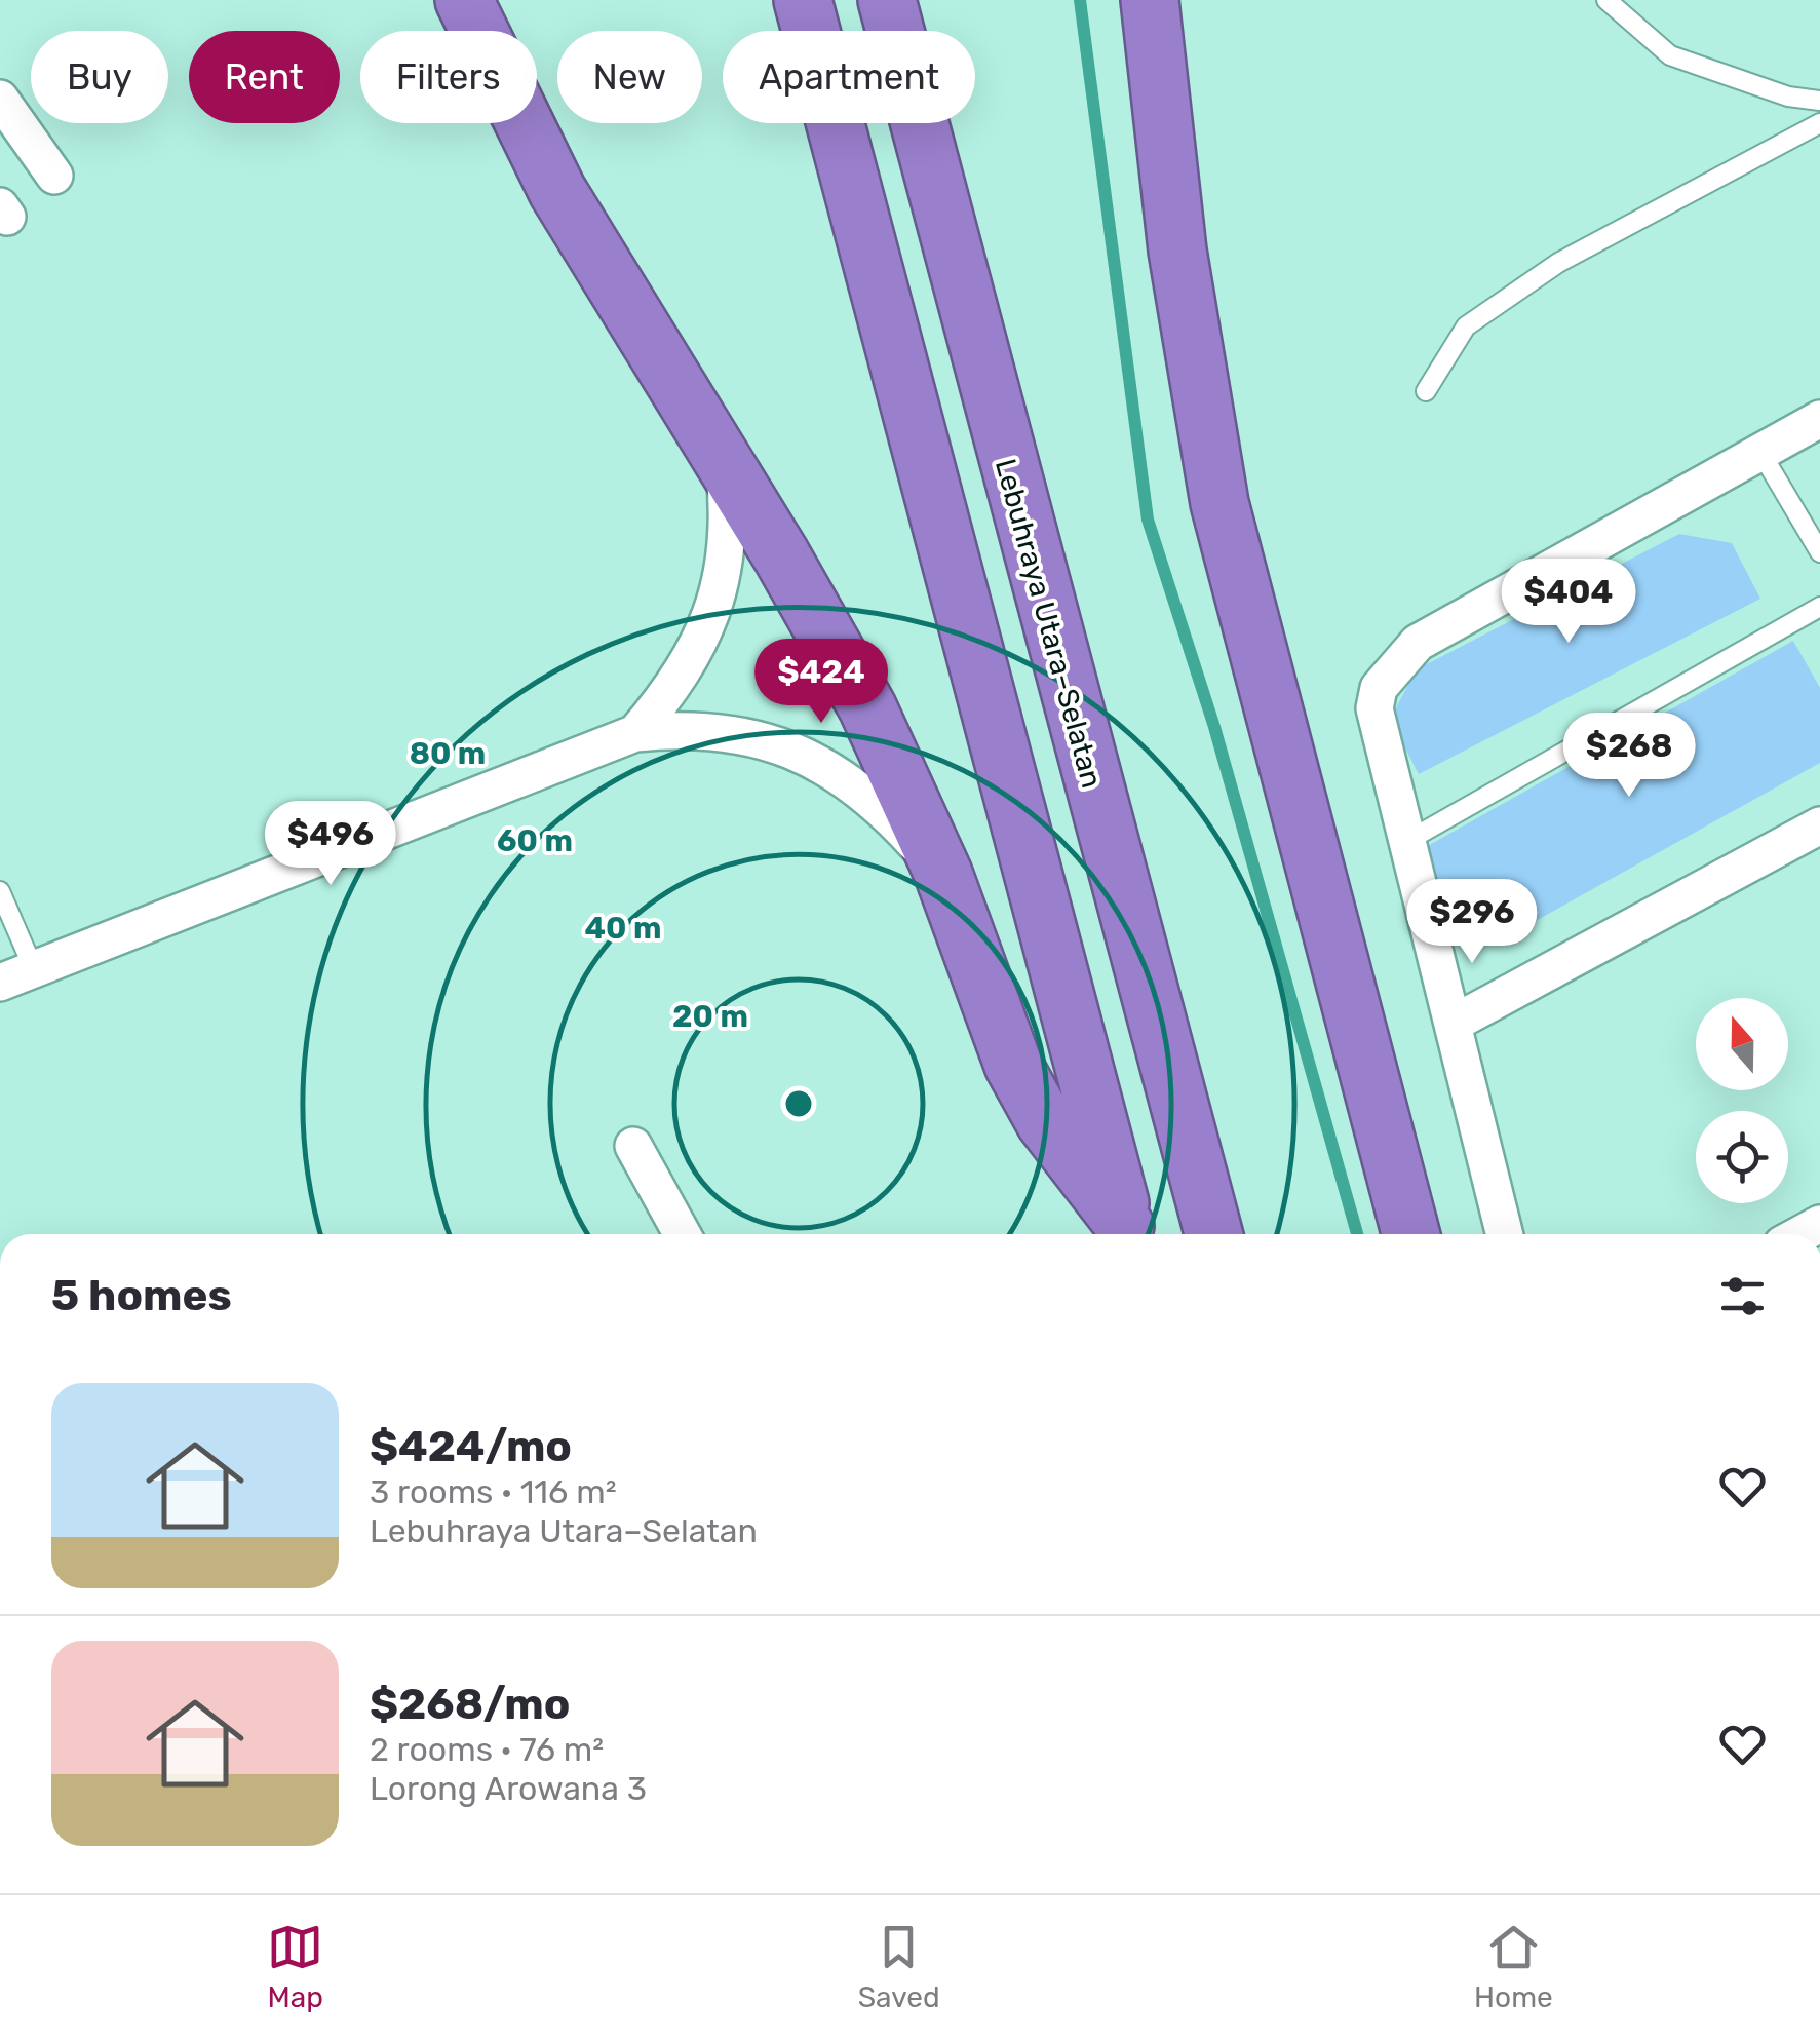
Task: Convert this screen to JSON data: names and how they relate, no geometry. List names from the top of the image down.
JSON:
{
  "streets": {
    "highway": ["Lebuhraya Utara–Selatan"]
  },
  "north": "top",
  "page": {
    "chip": [
      "Buy",
      "Rent",
      "Filters",
      "New",
      "Apartment"
    ],
    "price": [
      "$404",
      "$424",
      "$268",
      "$496",
      "$296"
    ],
    "heading": "5 homes",
    "list": [
      {
        "name": "$424/mo",
        "note": "3 rooms · 116 m² · Lebuhraya Utara–Selatan"
      },
      {
        "name": "$268/mo",
        "note": "2 rooms · 76 m² · Lorong Arowana 3"
      }
    ],
    "tabs": ["Map", "Saved", "Home"]
  },
  "rings": [
    "80 m",
    "60 m",
    "40 m",
    "20 m"
  ]
}
